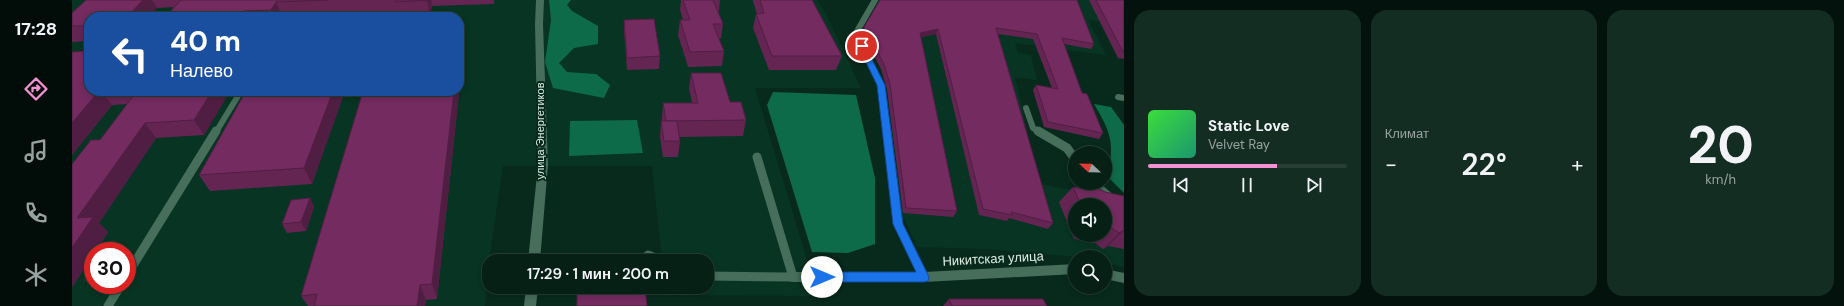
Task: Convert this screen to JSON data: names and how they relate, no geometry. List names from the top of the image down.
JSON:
{
  "streets": {
    "street": ["улица Энергетиков", "Никитская улица"]
  },
  "north": "left",
  "page": {
    "tabs": "17:28",
    "tile": [
      "Климат",
      ["20", "km/h"]
    ],
    "turn": ["40 m", "Налево"],
    "song": ["Static Love", "Velvet Ray"],
    "heat": ["−", "22°", "+"],
    "limit": "30",
    "trip": "17:29 · 1 мин · 200 m"
  }
}
